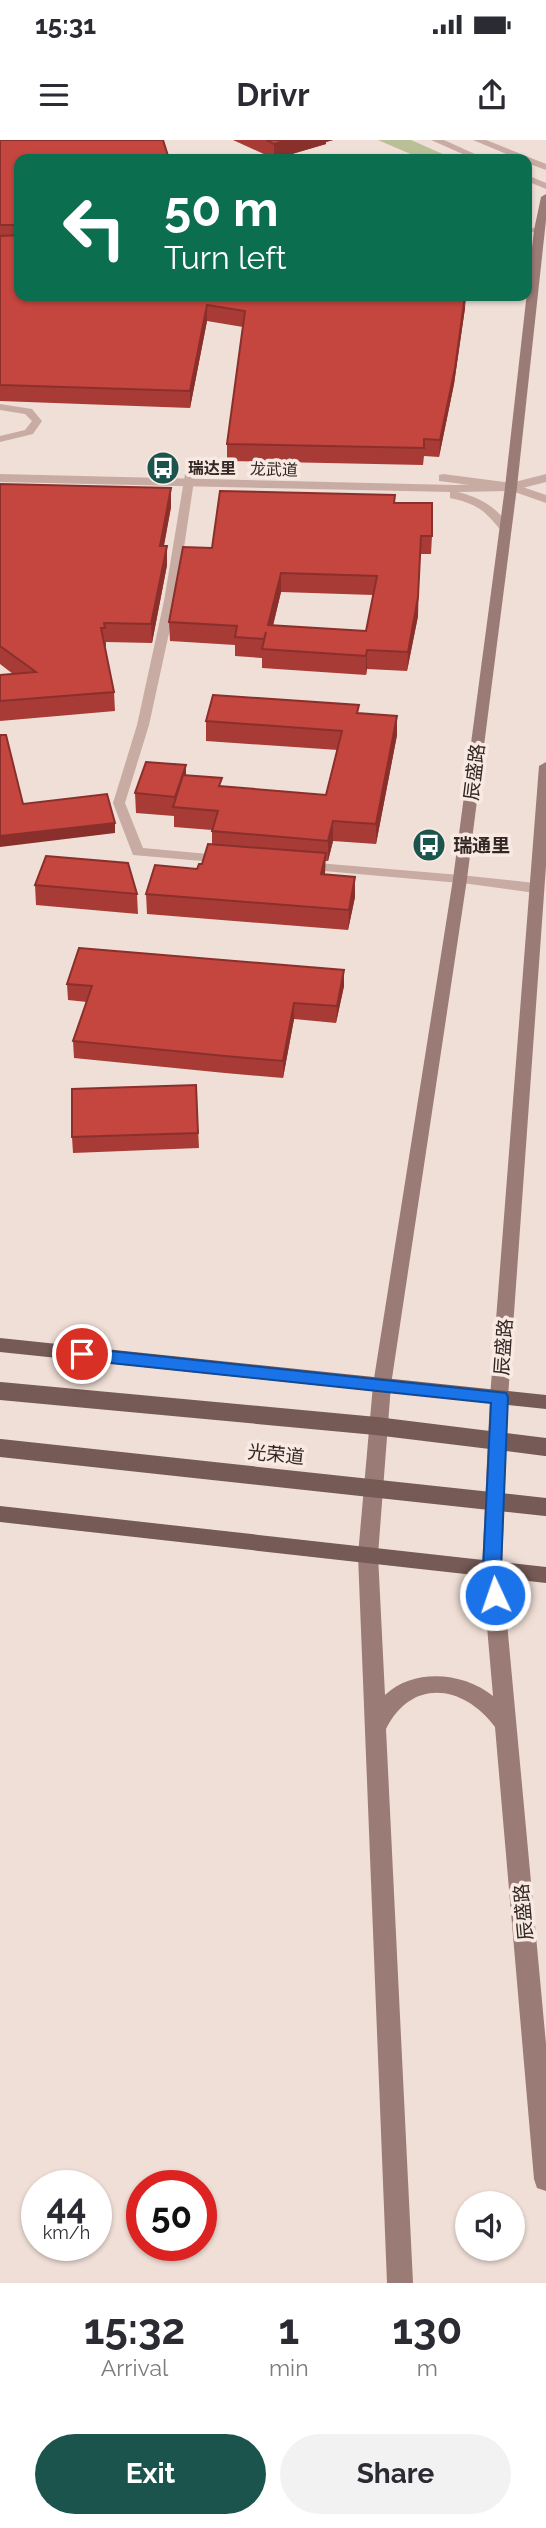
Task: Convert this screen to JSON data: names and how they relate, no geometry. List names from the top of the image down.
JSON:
{
  "streets": {
    "main road": ["辰盛路", "光荣道"],
    "street": ["龙武道"]
  },
  "crossings": [
    ["龙武道", "辰盛路"]
  ],
  "places": {
    "bus stop": ["瑞达里", "瑞通里"]
  },
  "page": {
    "status": "15:31",
    "header": "Drivr",
    "turn": ["50 m", "Turn left"],
    "speed": "44 km/h",
    "limit": "50",
    "eta": [
      "15:32",
      "Arrival",
      "1",
      "min",
      "130",
      "m"
    ],
    "buttons": ["Exit", "Share"]
  }
}
